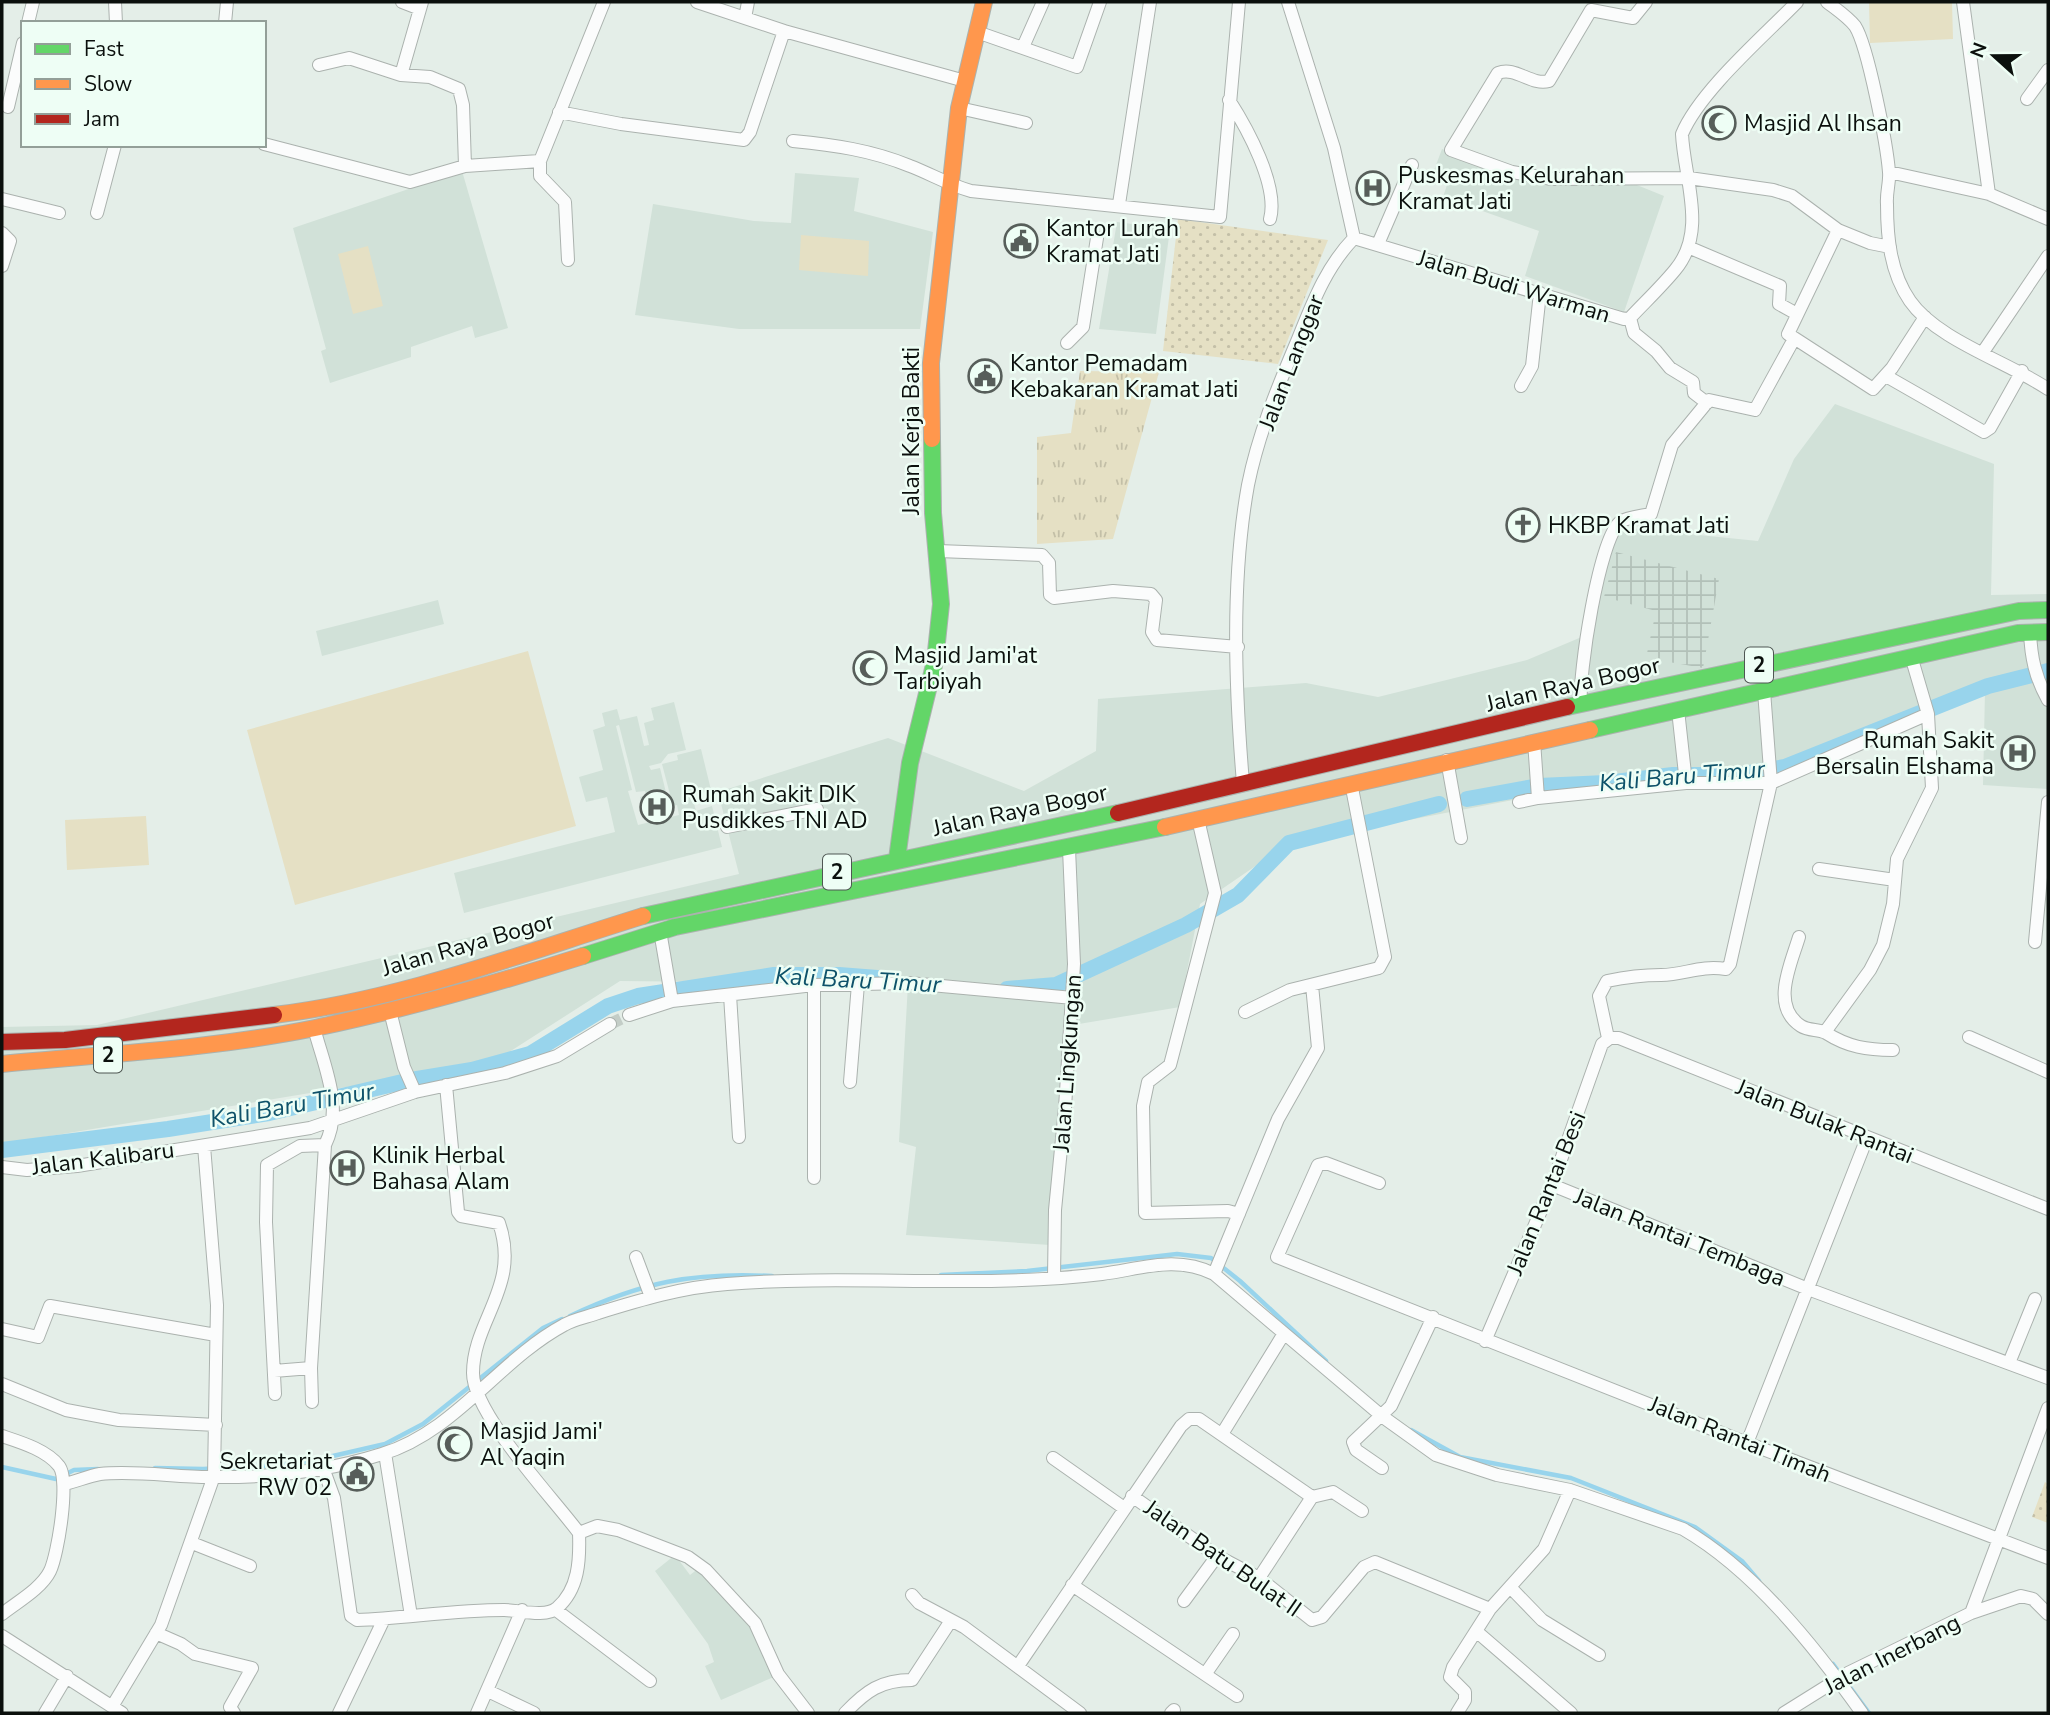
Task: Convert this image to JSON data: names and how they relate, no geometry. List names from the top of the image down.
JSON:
{
  "streets": {
    "main road": ["Jalan Kerja Bakti", "2", "Jalan Raya Bogor"],
    "street": [
      "Jalan Budi Warman",
      "Jalan Langgar",
      "Jalan Lingkungan",
      "Jalan Bulak Rantai",
      "Jalan Kalibaru",
      "Jalan Rantai Besi",
      "Jalan Rantai Tembaga",
      "Jalan Rantai Timah",
      "Jalan Batu Bulat II",
      "Jalan Inerbang"
    ]
  },
  "crossings": [
    ["Jalan Budi Warman", "Jalan Langgar"],
    ["Jalan Langgar", "Jalan Raya Bogor"],
    ["Jalan Kerja Bakti", "Jalan Raya Bogor"],
    ["Jalan Raya Bogor", "Jalan Lingkungan"],
    ["Jalan Bulak Rantai", "Jalan Rantai Besi"],
    ["Jalan Bulak Rantai", "Jalan Rantai Tembaga"],
    ["Jalan Rantai Besi", "Jalan Rantai Tembaga"],
    ["Jalan Rantai Besi", "Jalan Rantai Timah"],
    ["Jalan Rantai Tembaga", "Jalan Rantai Timah"],
    ["Jalan Rantai Timah", "Jalan Inerbang"]
  ],
  "water": ["Kali Baru Timur"],
  "places": {
    "mosque": ["Masjid Al Ihsan", "Masjid Jami'at Tarbiyah", "Masjid Jami' Al Yaqin"],
    "hospital": [
      "Puskesmas Kelurahan Kramat Jati",
      "Rumah Sakit Bersalin Elshama",
      "Rumah Sakit DIK Pusdikkes TNI AD",
      "Klinik Herbal Bahasa Alam"
    ],
    "public building": ["Kantor Lurah Kramat Jati", "Kantor Pemadam Kebakaran Kramat Jati", "Sekretariat RW 02"],
    "church": ["HKBP Kramat Jati"]
  },
  "legend": ["Fast", "Slow", "Jam"],
  "north": "left"
}
